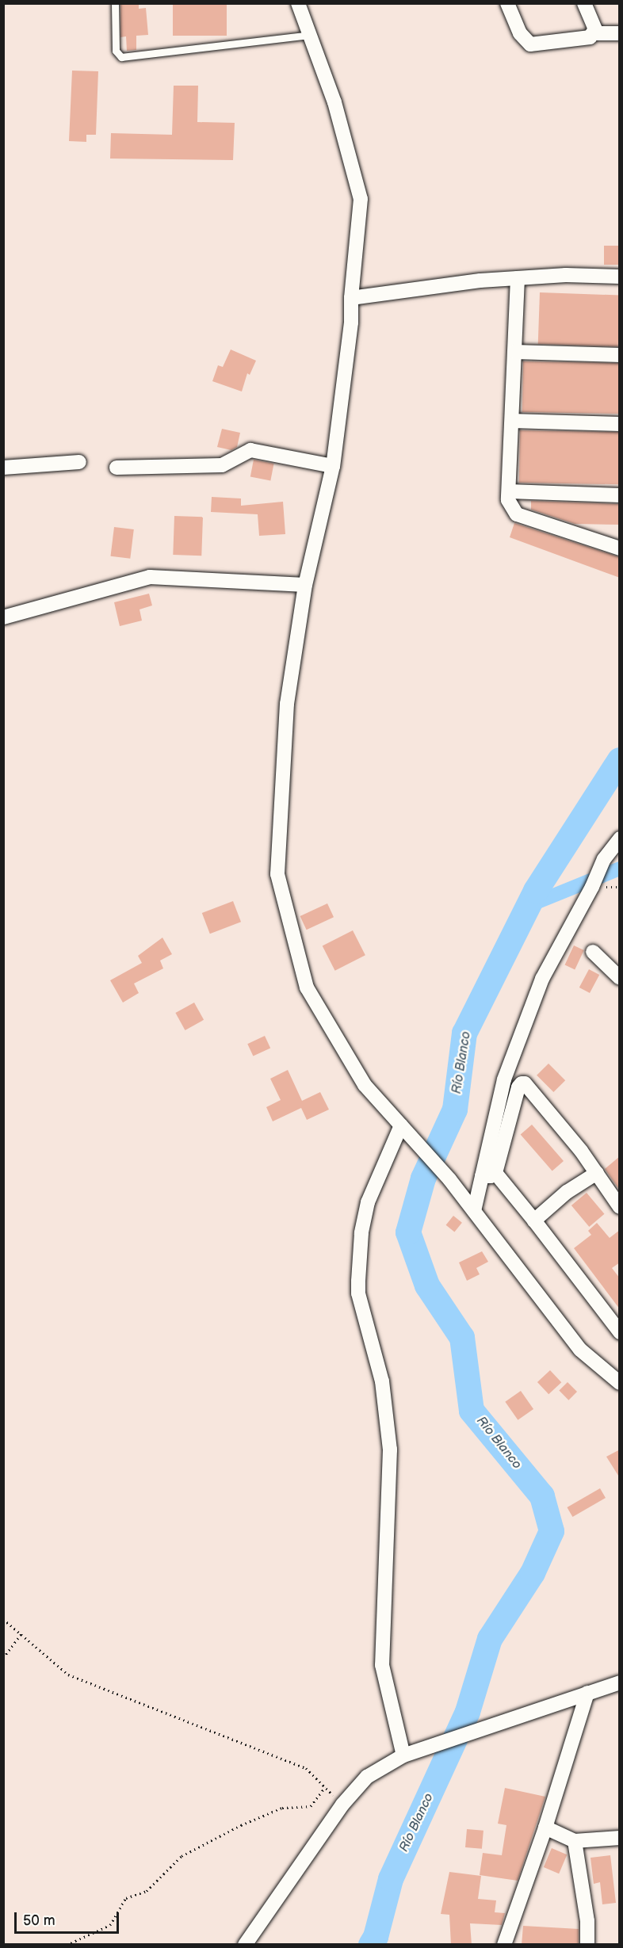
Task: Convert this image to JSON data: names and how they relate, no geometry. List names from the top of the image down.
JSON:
{
  "water": ["Río Blanco"],
  "scale_bar": "50 m"
}
